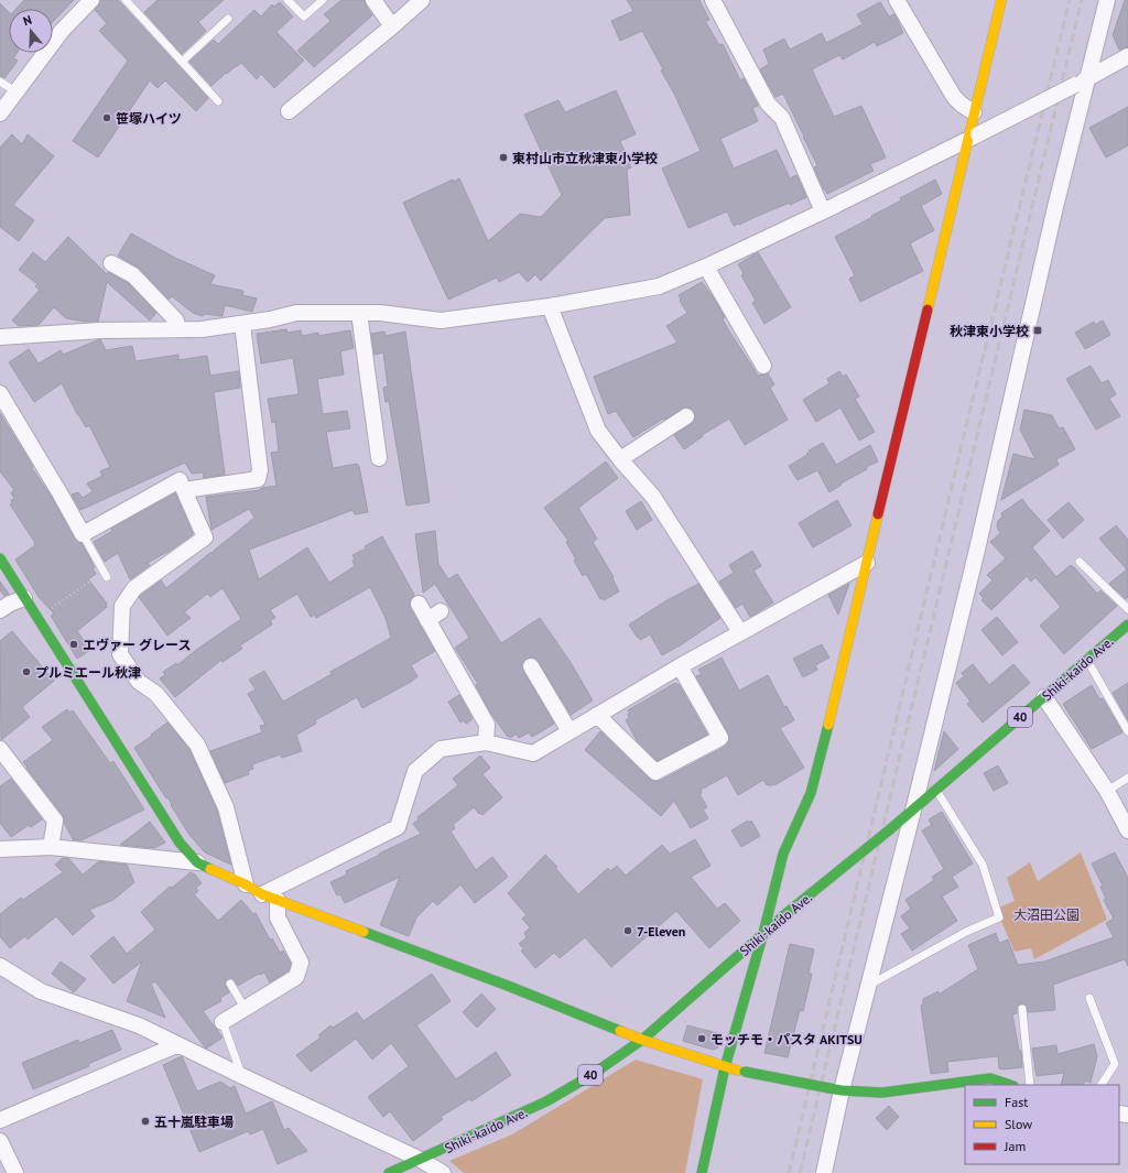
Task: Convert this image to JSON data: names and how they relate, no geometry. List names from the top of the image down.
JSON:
{
  "streets": {
    "street": ["Shiki-kaido Ave.", "40"]
  },
  "parks": ["大沼田公園"],
  "places": {
    "other": [
      "笹塚ハイツ",
      "東村山市立秋津東小学校",
      "エヴァー グレース",
      "プルミエール秋津",
      "7-Eleven",
      "モッチモ・パスタ AKITSU",
      "五十嵐駐車場"
    ],
    "transit": ["秋津東小学校"]
  },
  "legend": ["Fast", "Slow", "Jam"],
  "north": "top"
}
